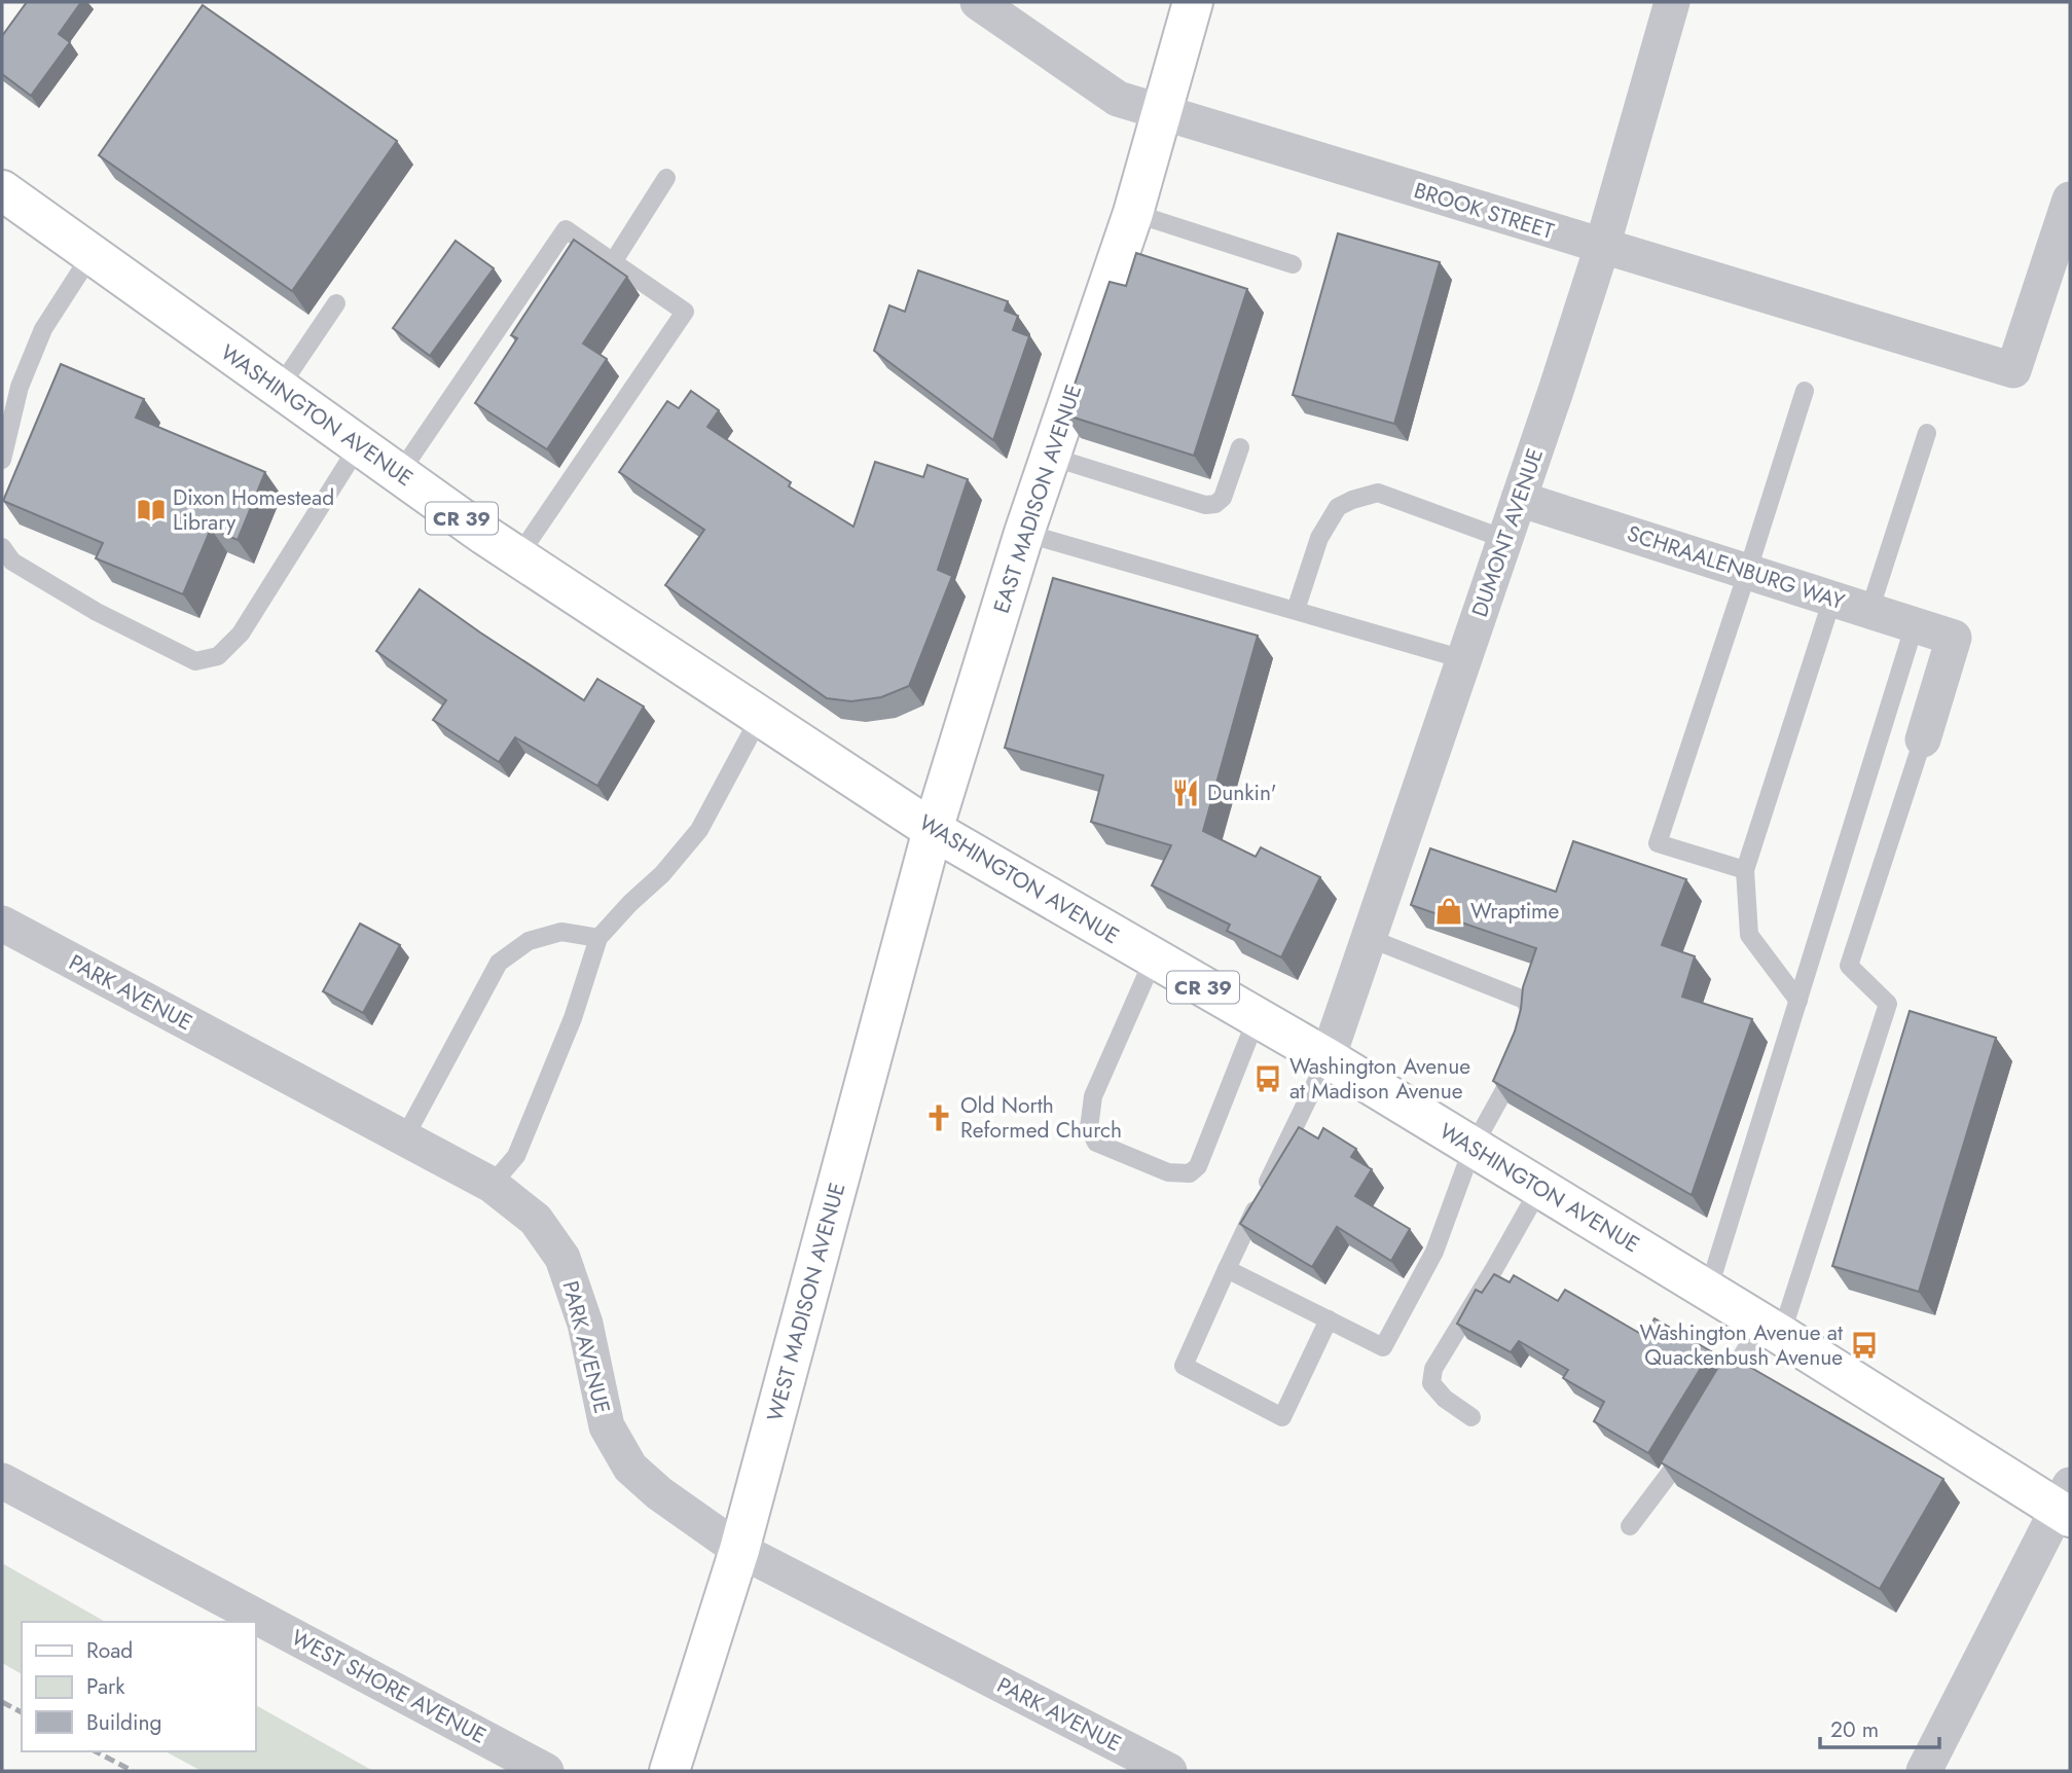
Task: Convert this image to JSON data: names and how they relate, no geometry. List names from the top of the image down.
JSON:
{
  "streets": {
    "main road": [
      "WASHINGTON AVENUE",
      "EAST MADISON AVENUE",
      "CR 39",
      "WEST MADISON AVENUE"
    ],
    "street": [
      "BROOK STREET",
      "DUMONT AVENUE",
      "SCHRAALENBURG WAY",
      "PARK AVENUE",
      "WEST SHORE AVENUE"
    ]
  },
  "crossings": [
    ["BROOK STREET", "EAST MADISON AVENUE"],
    ["BROOK STREET", "DUMONT AVENUE"],
    ["WASHINGTON AVENUE", "EAST MADISON AVENUE"],
    ["WASHINGTON AVENUE", "DUMONT AVENUE"],
    ["WASHINGTON AVENUE", "WEST MADISON AVENUE"],
    ["EAST MADISON AVENUE", "WEST MADISON AVENUE"],
    ["DUMONT AVENUE", "SCHRAALENBURG WAY"],
    ["PARK AVENUE", "WEST MADISON AVENUE"]
  ],
  "places": {
    "library": ["Dixon Homestead Library"],
    "restaurant": ["Dunkin'"],
    "shop": ["Wraptime"],
    "bus stop": ["Washington Avenue at Madison Avenue", "Washington Avenue at Quackenbush Avenue"],
    "church": ["Old North Reformed Church"]
  },
  "legend": ["Road", "Park", "Building"],
  "scale_bar": "20 m"
}
